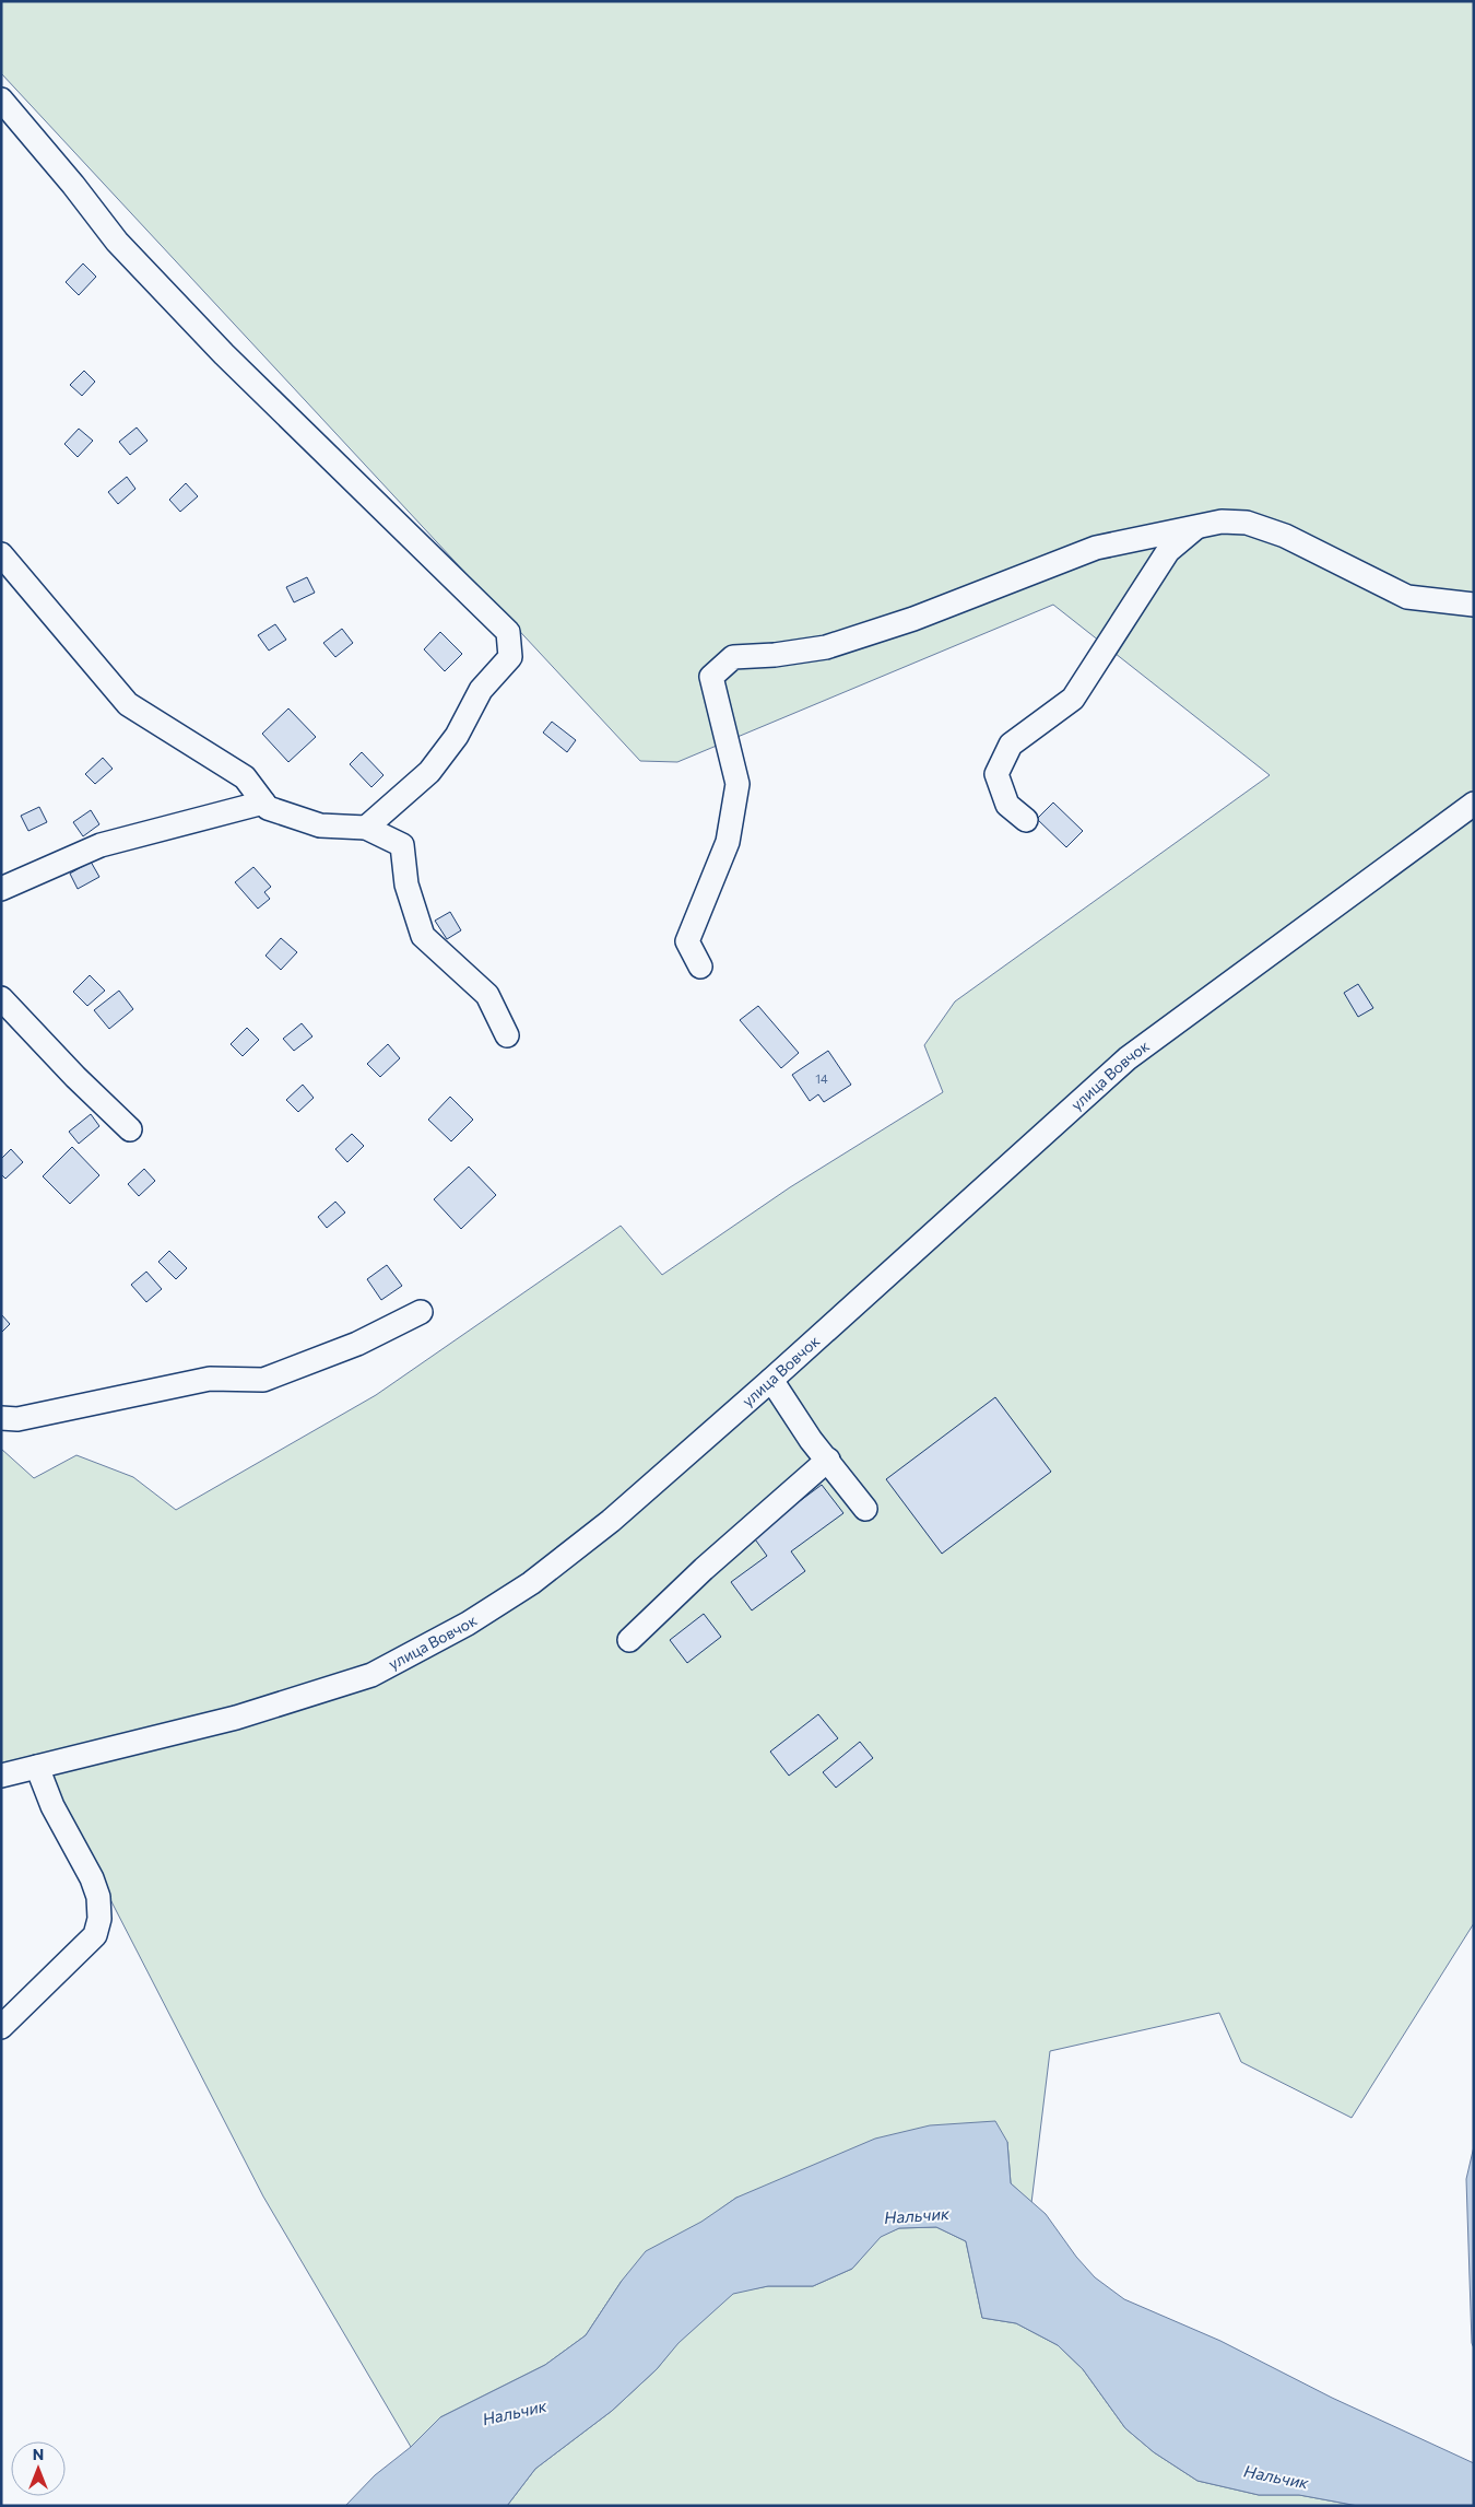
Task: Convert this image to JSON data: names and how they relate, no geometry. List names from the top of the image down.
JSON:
{
  "streets": {
    "street": ["улица Вовчок"]
  },
  "water": ["Нальчик"],
  "house_numbers": ["14"],
  "north": "top"
}
